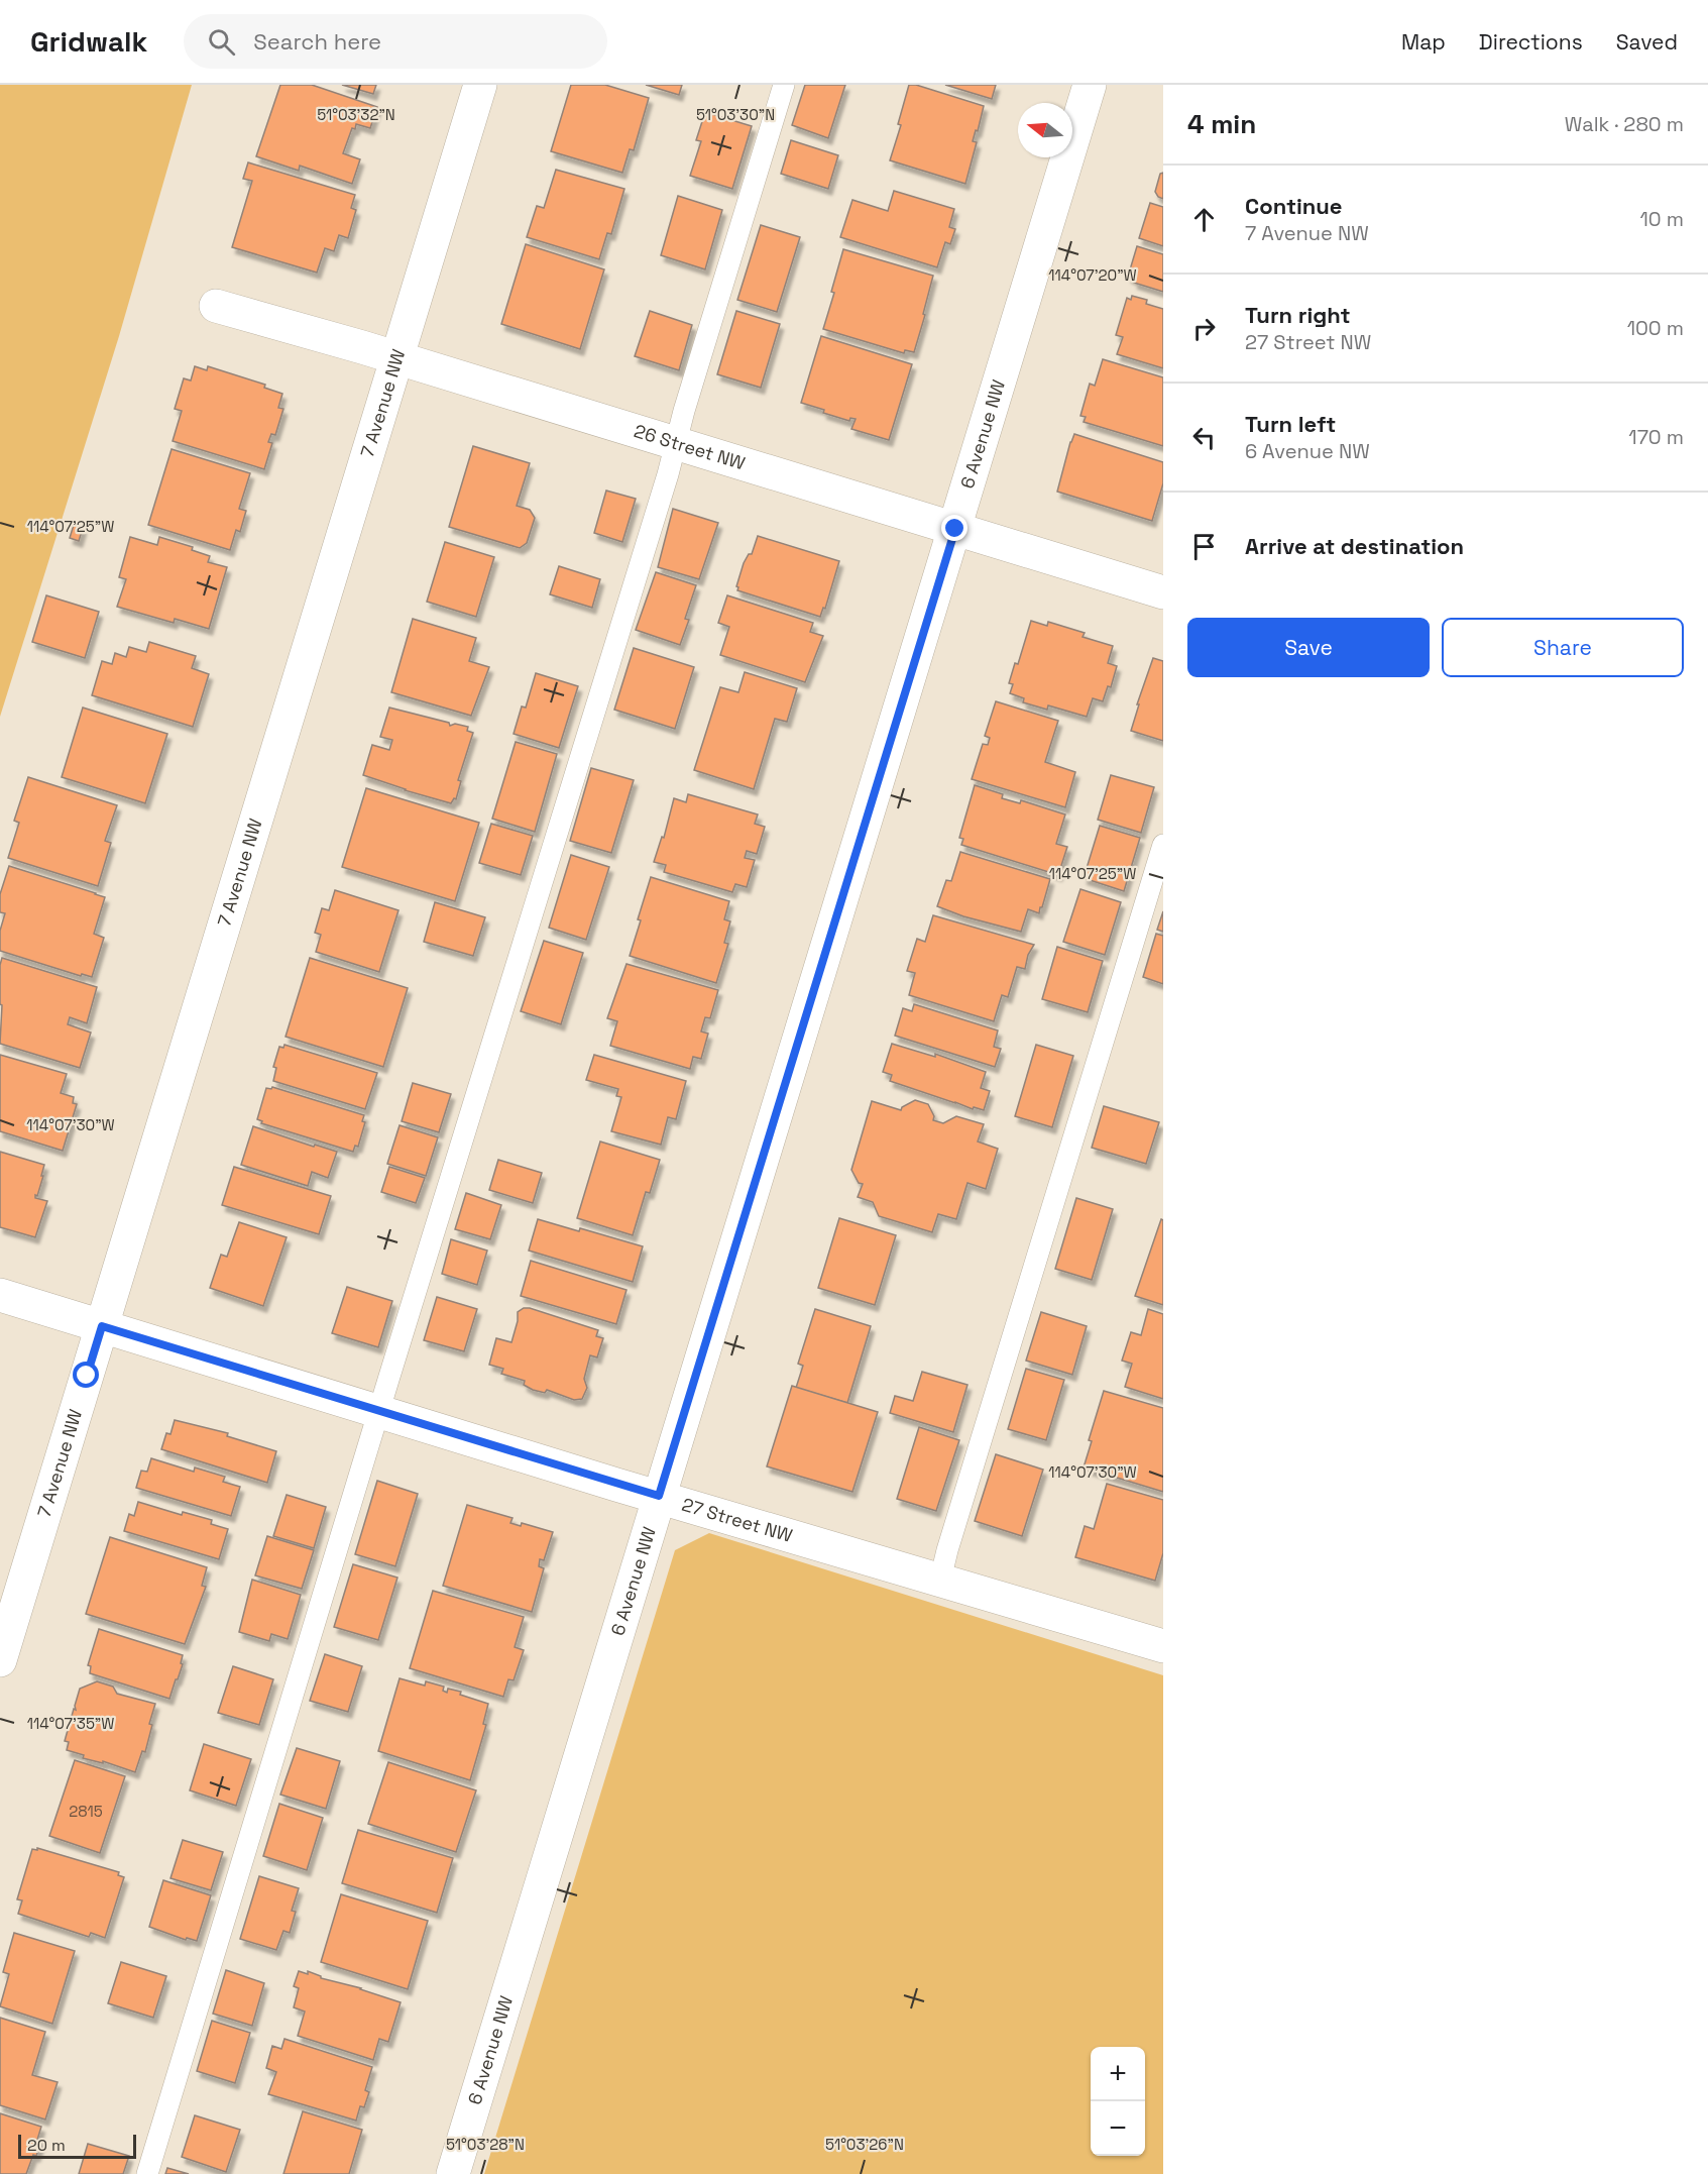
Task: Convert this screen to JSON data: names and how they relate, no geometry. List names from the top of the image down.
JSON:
{
  "streets": {
    "street": [
      "7 Avenue NW",
      "6 Avenue NW",
      "26 Street NW",
      "27 Street NW"
    ]
  },
  "crossings": [
    ["7 Avenue NW", "26 Street NW"],
    ["7 Avenue NW", "27 Street NW"],
    ["6 Avenue NW", "26 Street NW"],
    ["6 Avenue NW", "27 Street NW"]
  ],
  "house_numbers": ["2815"],
  "scale_bar": "20 m",
  "north": "left",
  "page": {
    "header": "Gridwalk",
    "search": "Search here",
    "nav": ["Map", "Directions", "Saved"],
    "heading": ["4 min", "Walk · 280 m"],
    "list": [
      ["Continue", "7 Avenue NW", "10 m"],
      ["Turn right", "27 Street NW", "100 m"],
      ["Turn left", "6 Avenue NW", "170 m"],
      "Arrive at destination"
    ],
    "buttons": ["Save", "Share"],
    "map_buttons": ["+", "−"],
    "scale": "20 m"
  },
  "coordinates": [
    "51°03'32\"N",
    "51°03'30\"N",
    "114°07'20\"W",
    "114°07'25\"W",
    "114°07'30\"W",
    "114°07'35\"W",
    "51°03'28\"N",
    "51°03'26\"N"
  ]
}
